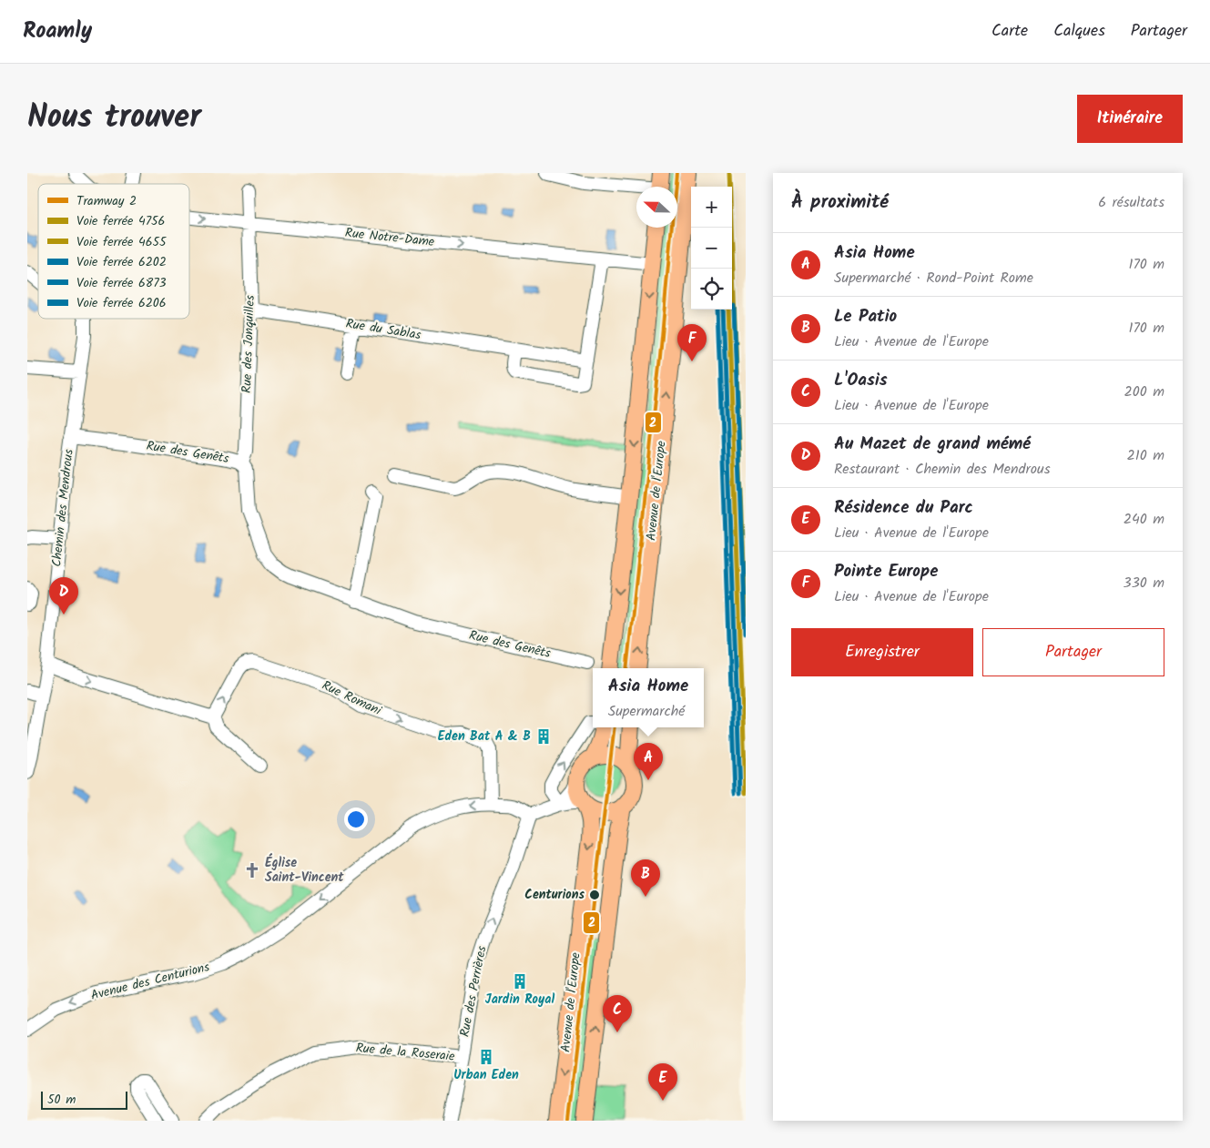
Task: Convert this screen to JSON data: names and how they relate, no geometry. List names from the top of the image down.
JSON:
{
  "streets": {
    "main road": ["Avenue de l'Europe"],
    "street": [
      "Rue Notre-Dame",
      "Rue du Sablas",
      "Rue des Jonquilles",
      "Rue des Genêts",
      "Chemin des Mendrous",
      "Rue Romani",
      "Avenue des Centurions",
      "Rue des Perrières",
      "Rue de la Roseraie"
    ]
  },
  "crossings": [
    ["Rue Notre-Dame", "Rue des Jonquilles"],
    ["Rue Notre-Dame", "Avenue de l'Europe"],
    ["Rue du Sablas", "Rue des Jonquilles"],
    ["Rue des Jonquilles", "Rue des Genêts"],
    ["Rue des Genêts", "Chemin des Mendrous"],
    ["Rue Romani", "Avenue des Centurions"],
    ["Avenue des Centurions", "Rue des Perrières"],
    ["Rue des Perrières", "Rue de la Roseraie"]
  ],
  "one_way": ["Rue Notre-Dame", "Avenue des Centurions", "Rue des Perrières"],
  "places": {
    "building": ["Eden Bat A & B", "Jardin Royal", "Urban Eden"],
    "church": ["Église Saint-Vincent"],
    "other": ["Centurions"]
  },
  "lines": [
    "tram line 2",
    "rail line 4756",
    "rail line 6873",
    "rail line 4655",
    "rail line 6202",
    "rail line 6206"
  ],
  "legend": [
    "Tramway 2",
    "Voie ferrée 4756",
    "Voie ferrée 4655",
    "Voie ferrée 6202",
    "Voie ferrée 6873",
    "Voie ferrée 6206"
  ],
  "scale_bar": "50 m",
  "north": "left",
  "page": {
    "header": "Roamly",
    "nav": ["Carte", "Calques", "Partager"],
    "title": "Nous trouver",
    "buttons": [
      "Itinéraire",
      ["Enregistrer", "Partager"]
    ],
    "heading": ["À proximité", "6 résultats"],
    "map_buttons": ["+", "−"],
    "list": [
      {
        "mark": "A",
        "name": "Asia Home",
        "note": "Supermarché · Rond-Point Rome",
        "value": "170 m"
      },
      {
        "mark": "B",
        "name": "Le Patio",
        "note": "Lieu · Avenue de l'Europe",
        "value": "170 m"
      },
      {
        "mark": "C",
        "name": "L'Oasis",
        "note": "Lieu · Avenue de l'Europe",
        "value": "200 m"
      },
      {
        "mark": "D",
        "name": "Au Mazet de grand mémé",
        "note": "Restaurant · Chemin des Mendrous",
        "value": "210 m"
      },
      {
        "mark": "E",
        "name": "Résidence du Parc",
        "note": "Lieu · Avenue de l'Europe",
        "value": "240 m"
      },
      {
        "mark": "F",
        "name": "Pointe Europe",
        "note": "Lieu · Avenue de l'Europe",
        "value": "330 m"
      }
    ],
    "pins": [
      "F",
      "D",
      "A",
      "B",
      "C",
      "E"
    ],
    "popup": ["Asia Home", "Supermarché"],
    "scale": "50 m"
  }
}
